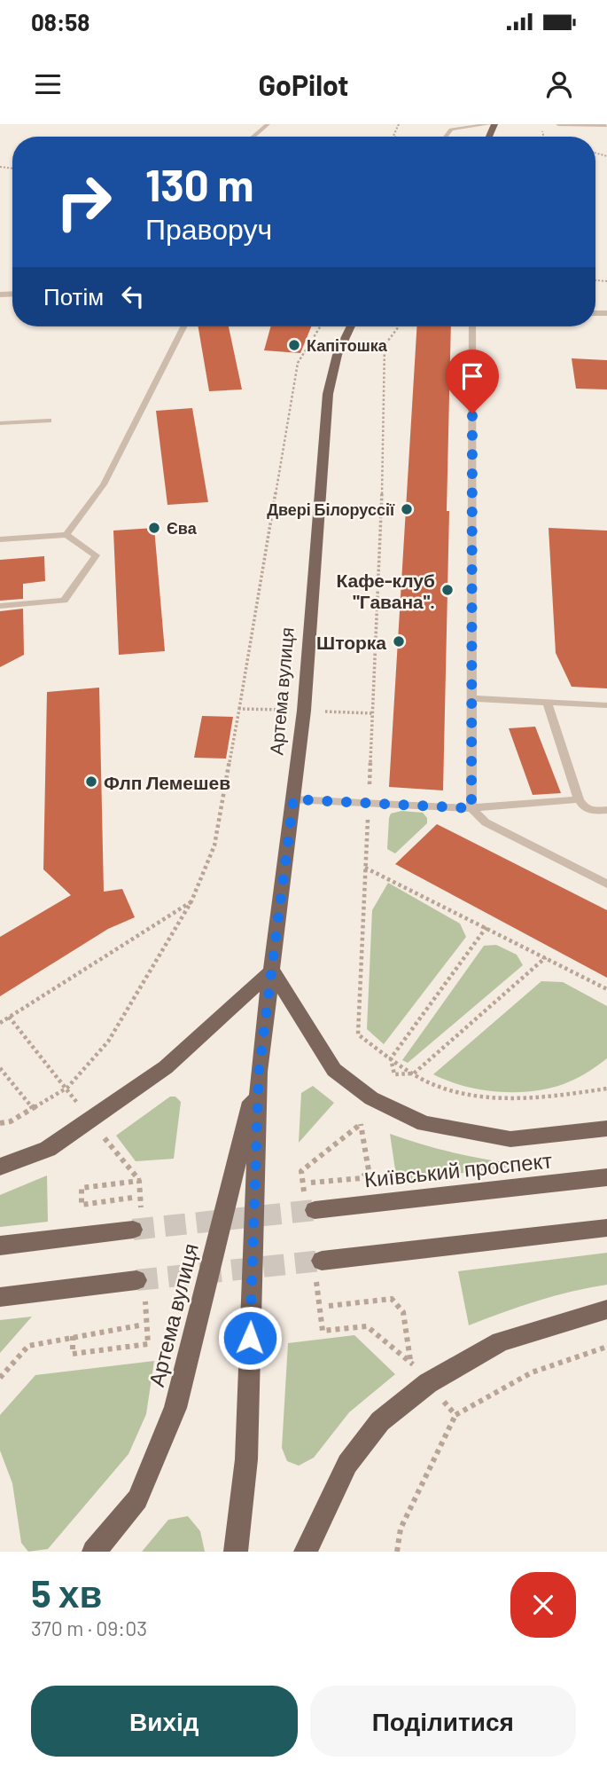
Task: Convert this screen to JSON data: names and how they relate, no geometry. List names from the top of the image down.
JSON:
{
  "streets": {
    "main road": ["Артема вулиця", "Київський проспект"]
  },
  "places": [
    "Капітошка",
    "Двері Білоруссії",
    "Єва",
    "Кафе-клуб \"Гавана\".",
    "Шторка",
    "Флп Лемешев"
  ],
  "page": {
    "status": "08:58",
    "header": "GoPilot",
    "turn": ["130 m", "Праворуч"],
    "then": "Потім",
    "heading": ["5 хв", "370 m · 09:03"],
    "buttons": ["Вихід", "Поділитися"]
  }
}
